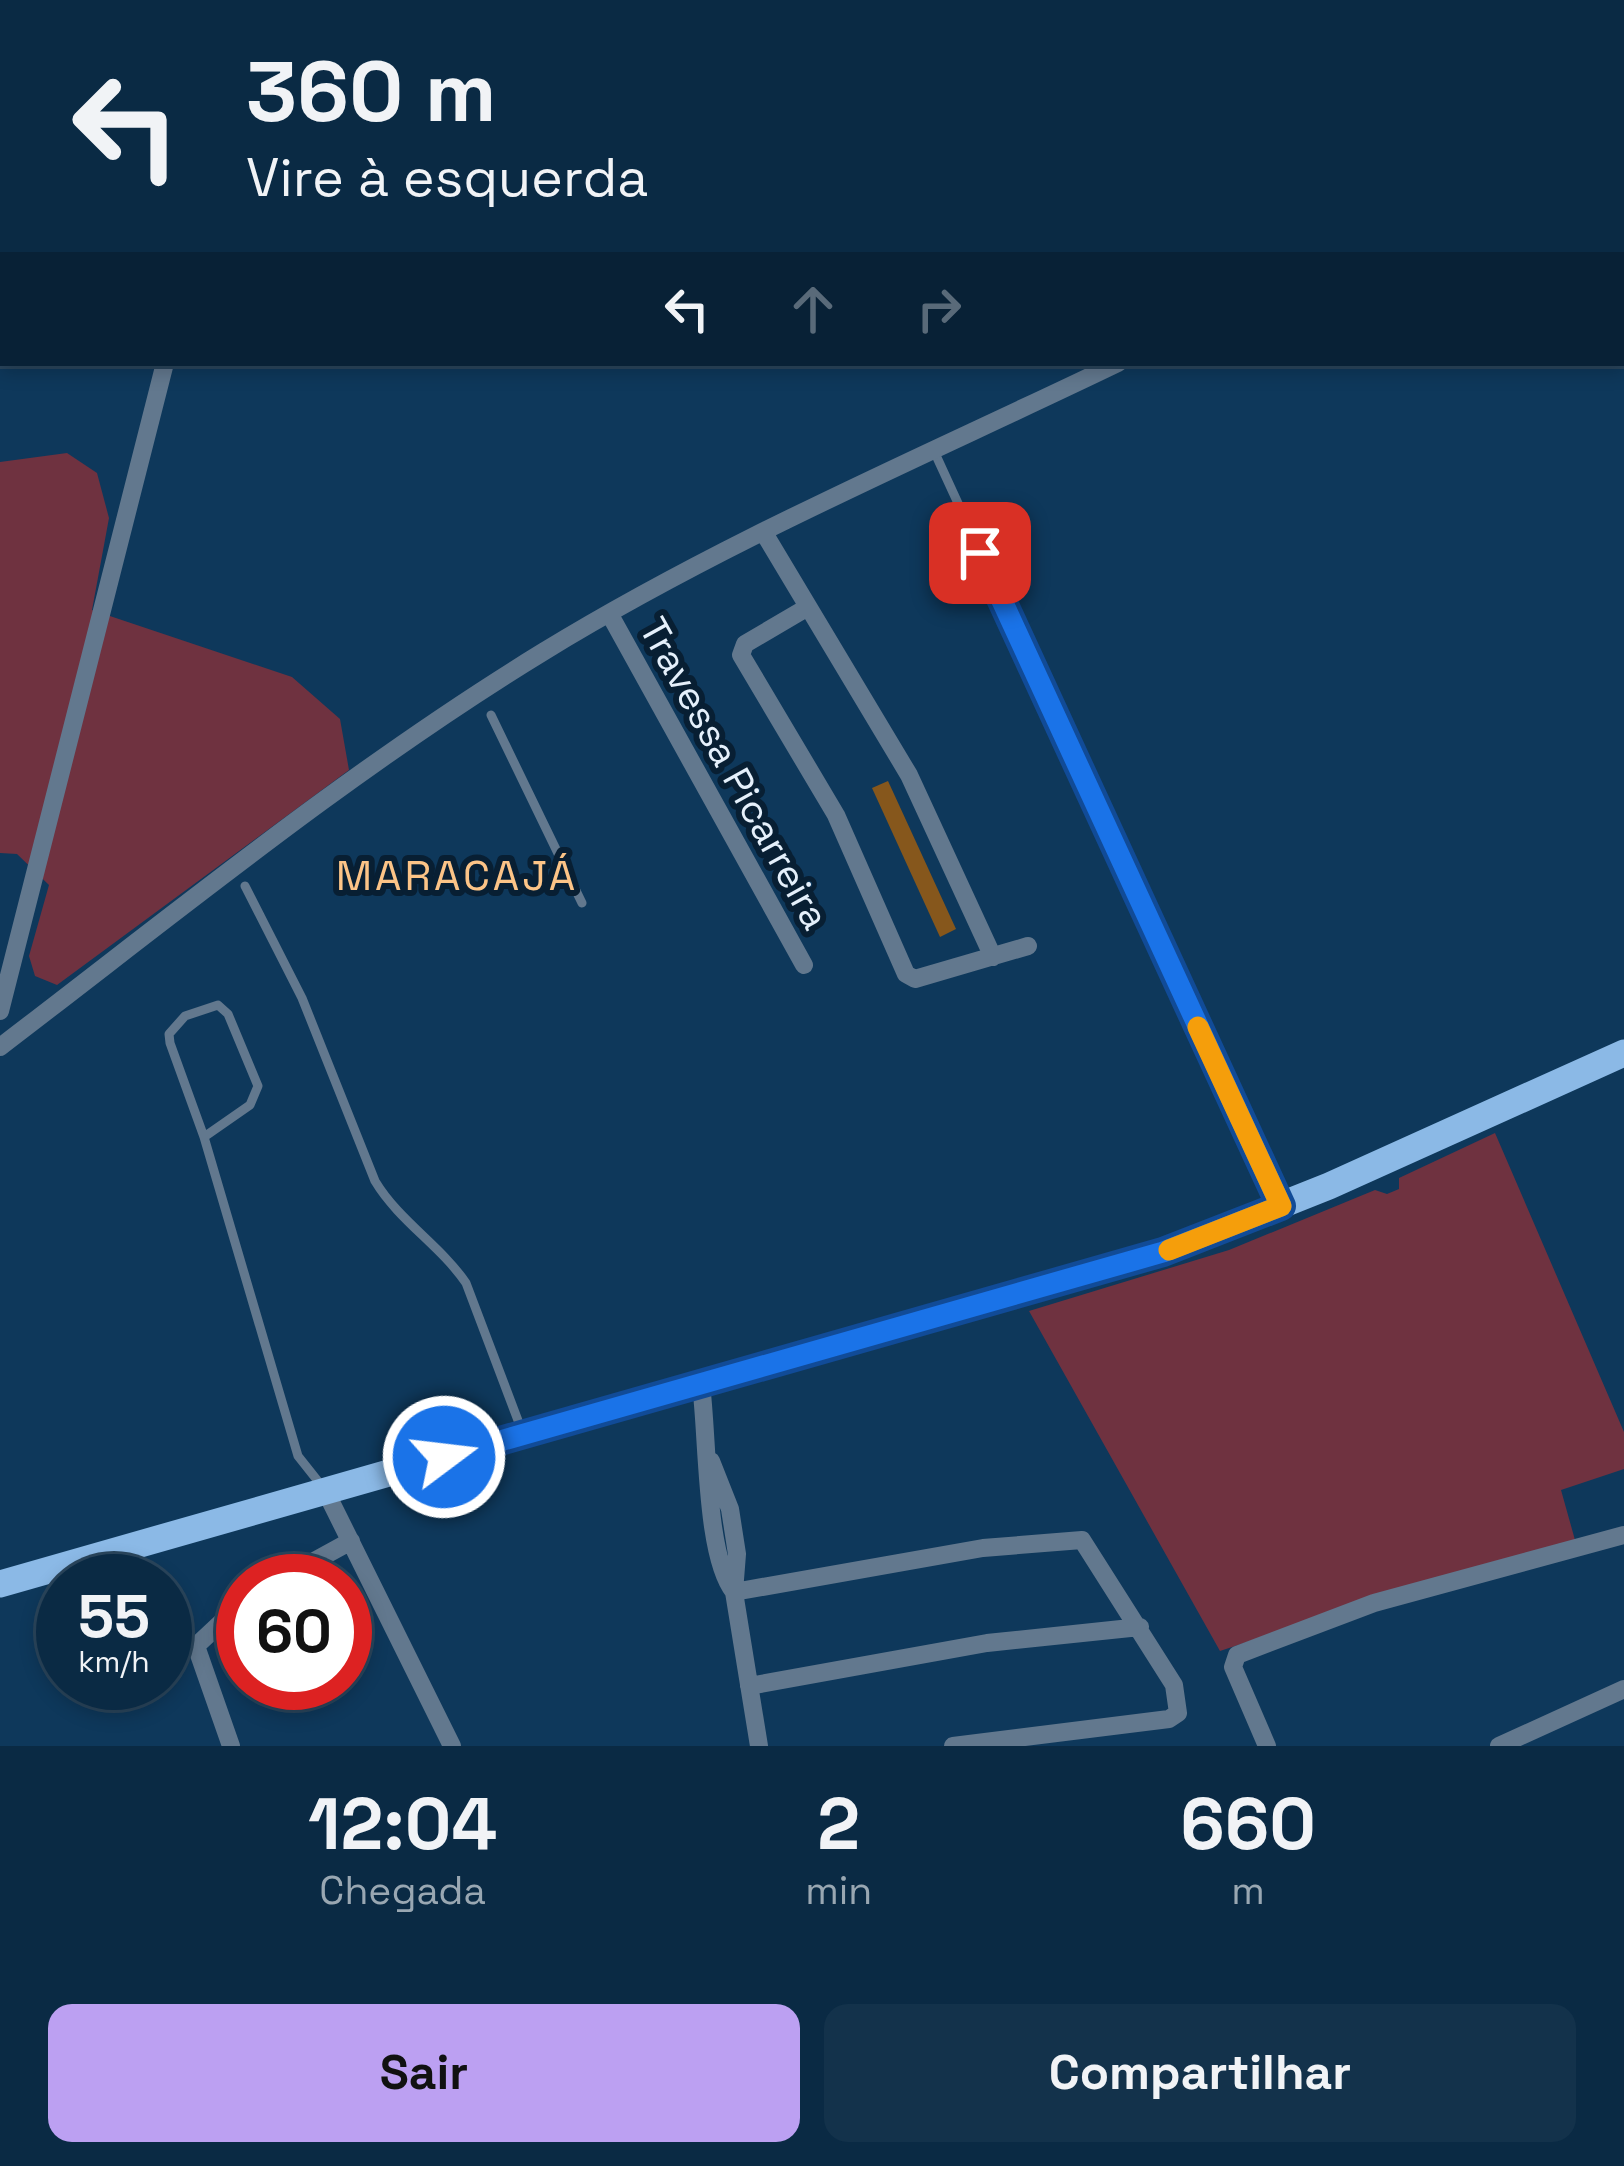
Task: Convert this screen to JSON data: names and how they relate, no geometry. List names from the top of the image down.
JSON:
{
  "streets": {
    "street": ["Travessa Picarreira"]
  },
  "districts": ["MARACAJÁ"],
  "page": {
    "turn": ["360 m", "Vire à esquerda"],
    "speed": "55 km/h",
    "limit": "60",
    "eta": [
      "12:04",
      "Chegada",
      "2",
      "min",
      "660",
      "m"
    ],
    "buttons": ["Sair", "Compartilhar"]
  }
}
